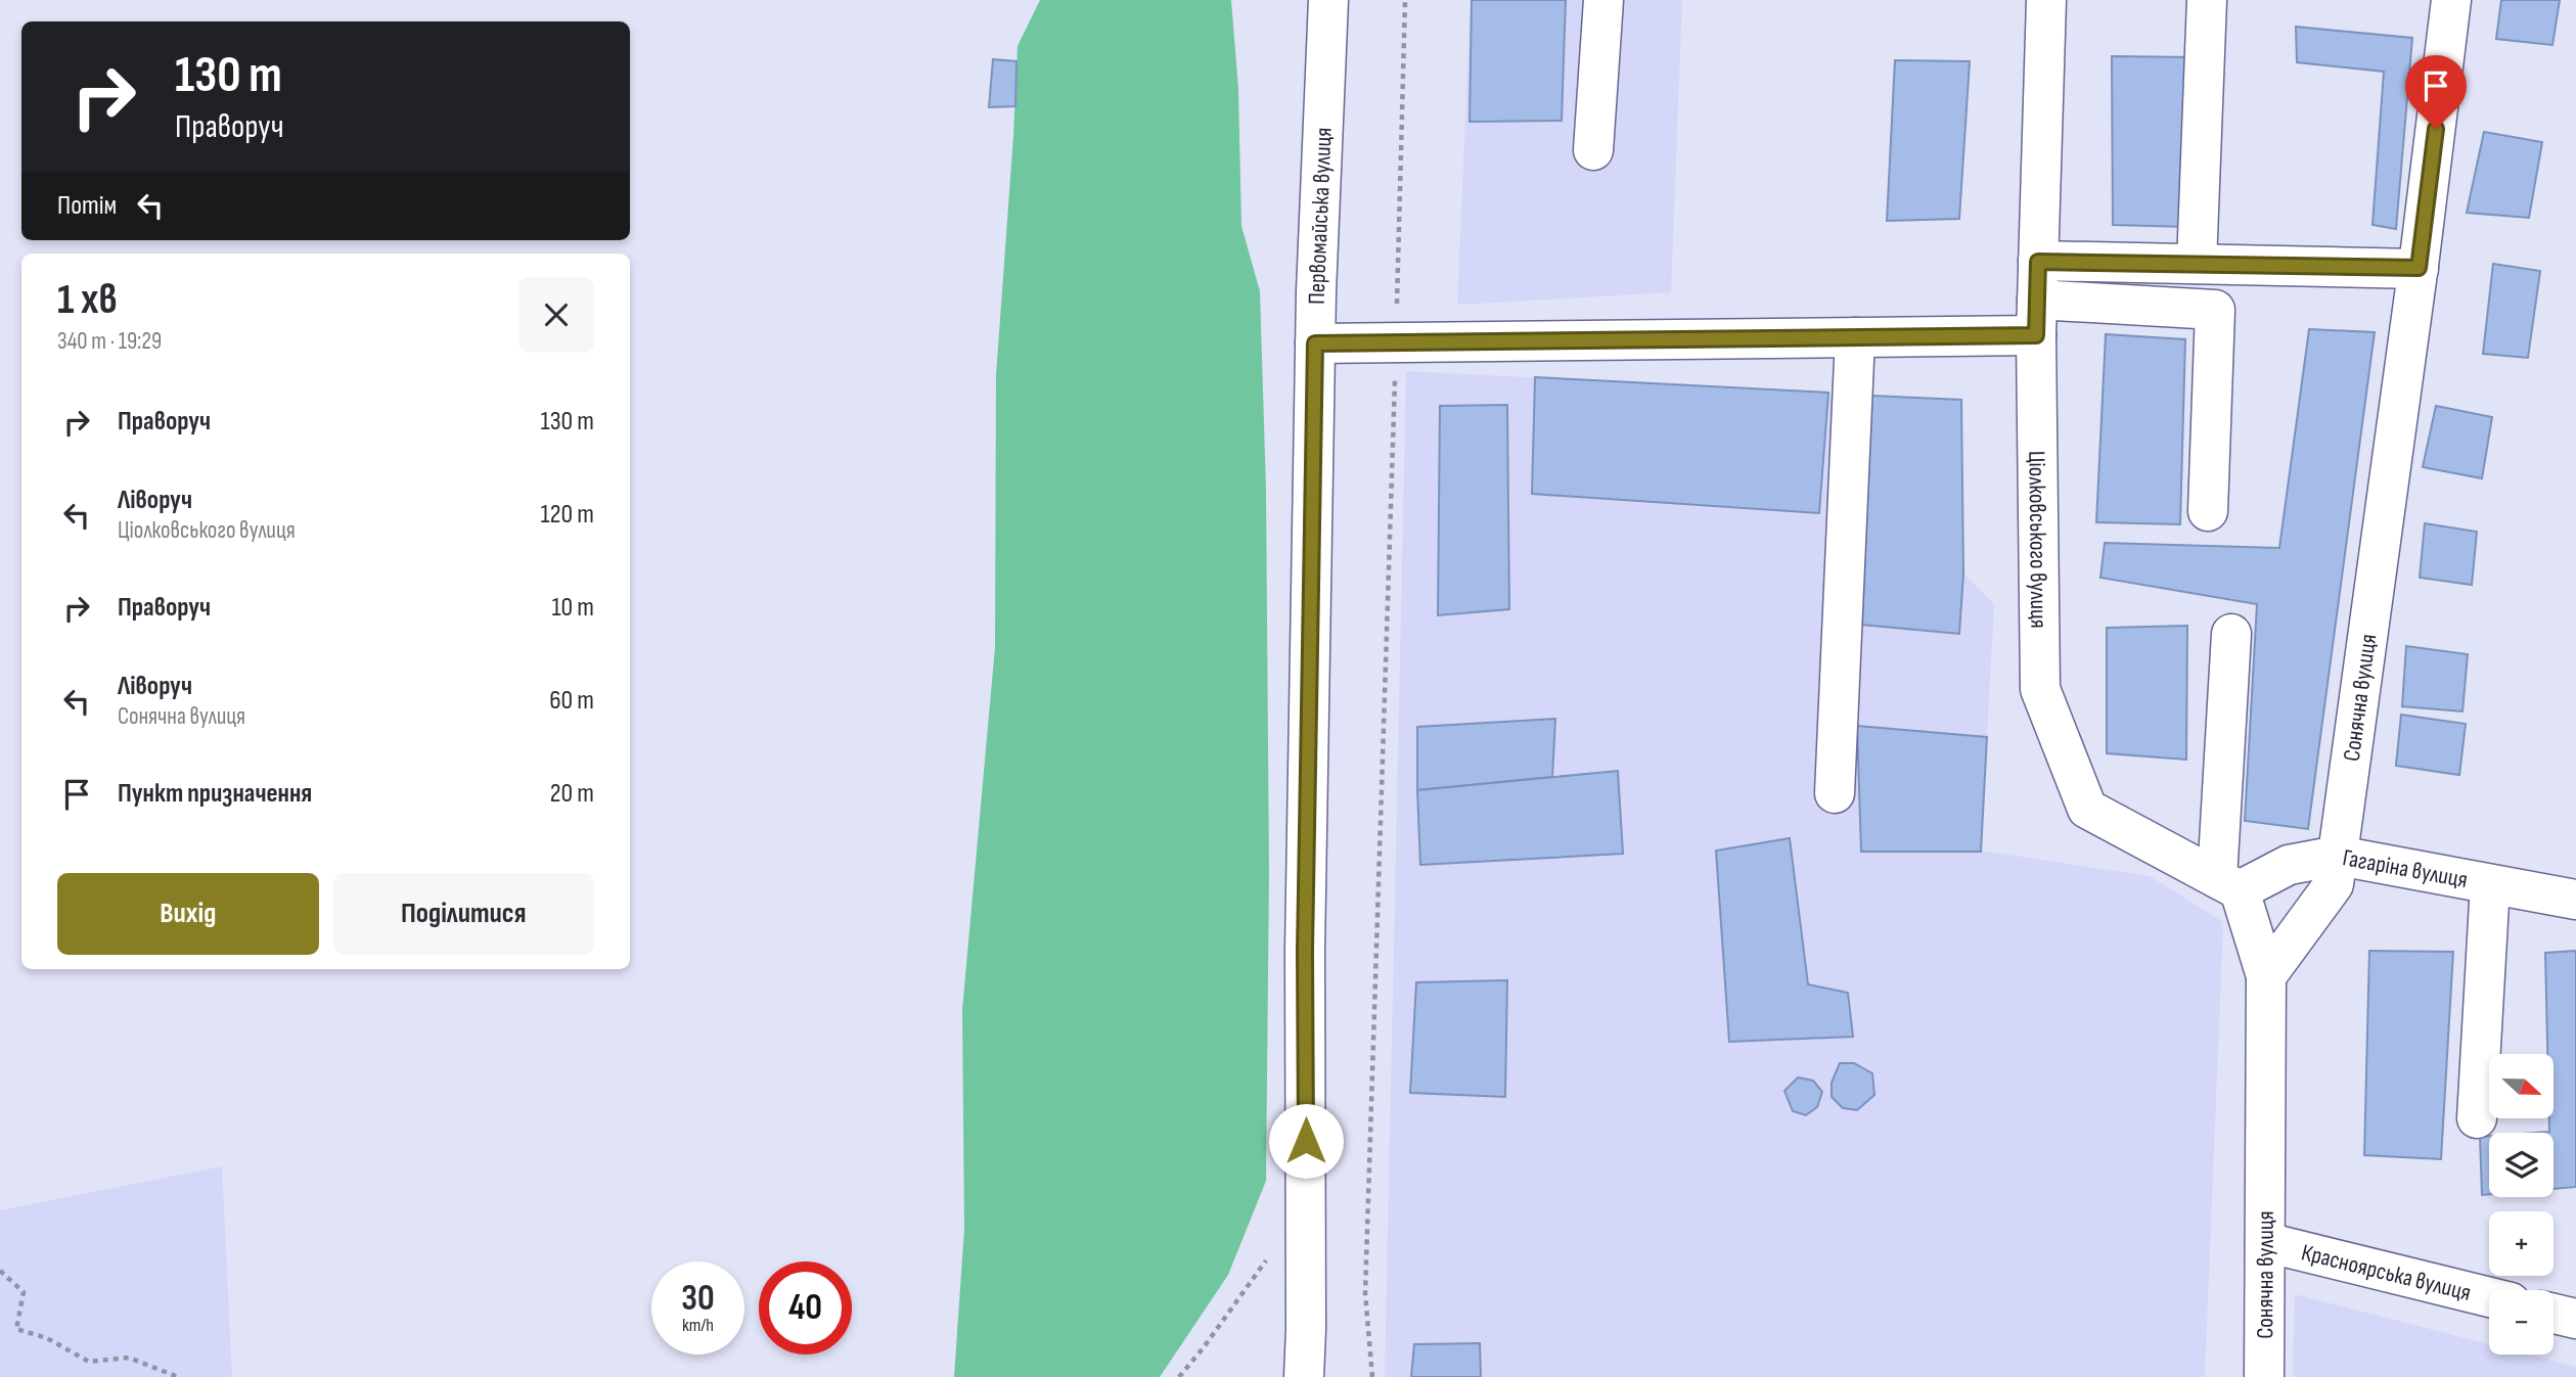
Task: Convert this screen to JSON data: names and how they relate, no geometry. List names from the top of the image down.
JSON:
{
  "streets": {
    "street": [
      "Первомайська вулиця",
      "Ціолковського вулиця",
      "Сонячна вулиця",
      "Гагаріна вулиця",
      "Красноярська вулиця"
    ]
  },
  "crossings": [
    ["Ціолковського вулиця", "Гагаріна вулиця"],
    ["Сонячна вулиця", "Гагаріна вулиця"],
    ["Сонячна вулиця", "Красноярська вулиця"]
  ],
  "north": "right",
  "page": {
    "turn": ["130 m", "Праворуч"],
    "then": "Потім",
    "heading": ["1 хв", "340 m · 19:29"],
    "list": [
      {
        "name": "Праворуч",
        "value": "130 m"
      },
      {
        "name": "Ліворуч",
        "note": "Ціолковського вулиця",
        "value": "120 m"
      },
      {
        "name": "Праворуч",
        "value": "10 m"
      },
      {
        "name": "Ліворуч",
        "note": "Сонячна вулиця",
        "value": "60 m"
      },
      {
        "name": "Пункт призначення",
        "value": "20 m"
      }
    ],
    "buttons": ["Вихід", "Поділитися"],
    "map_buttons": ["+", "−"],
    "speed": "30 km/h",
    "limit": "40"
  }
}
